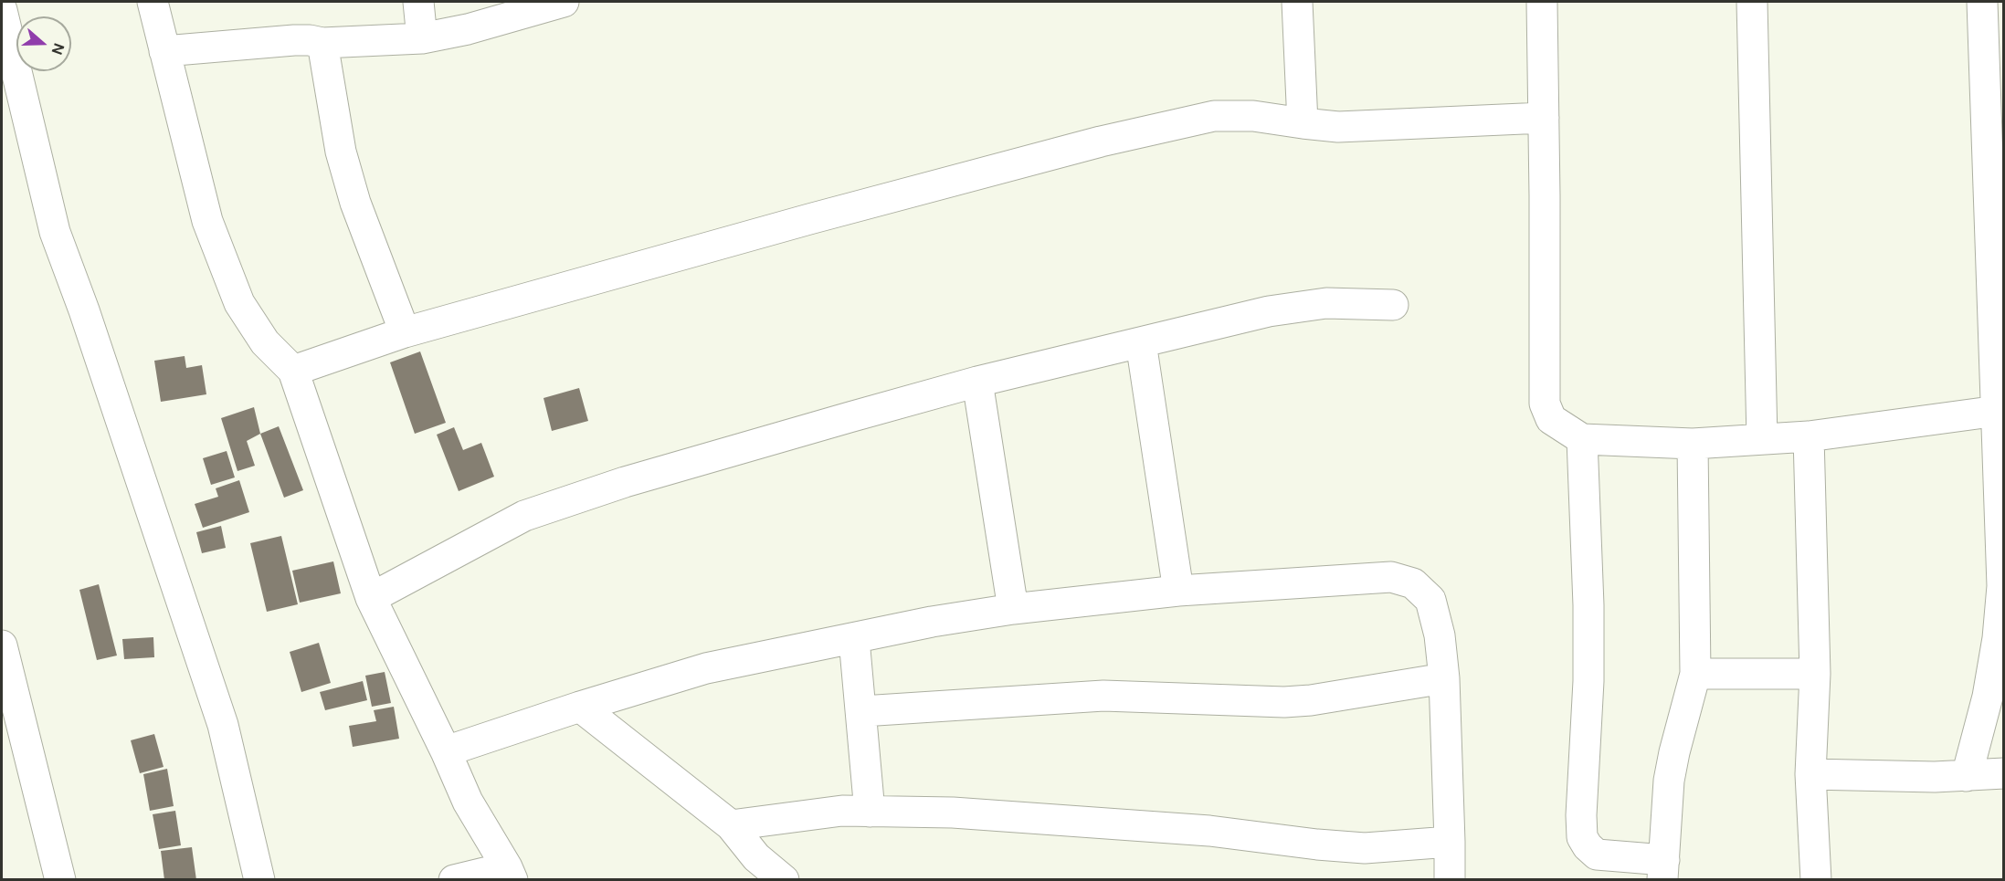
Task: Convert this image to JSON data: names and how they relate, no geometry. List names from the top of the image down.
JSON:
{
  "north": "right"
}
